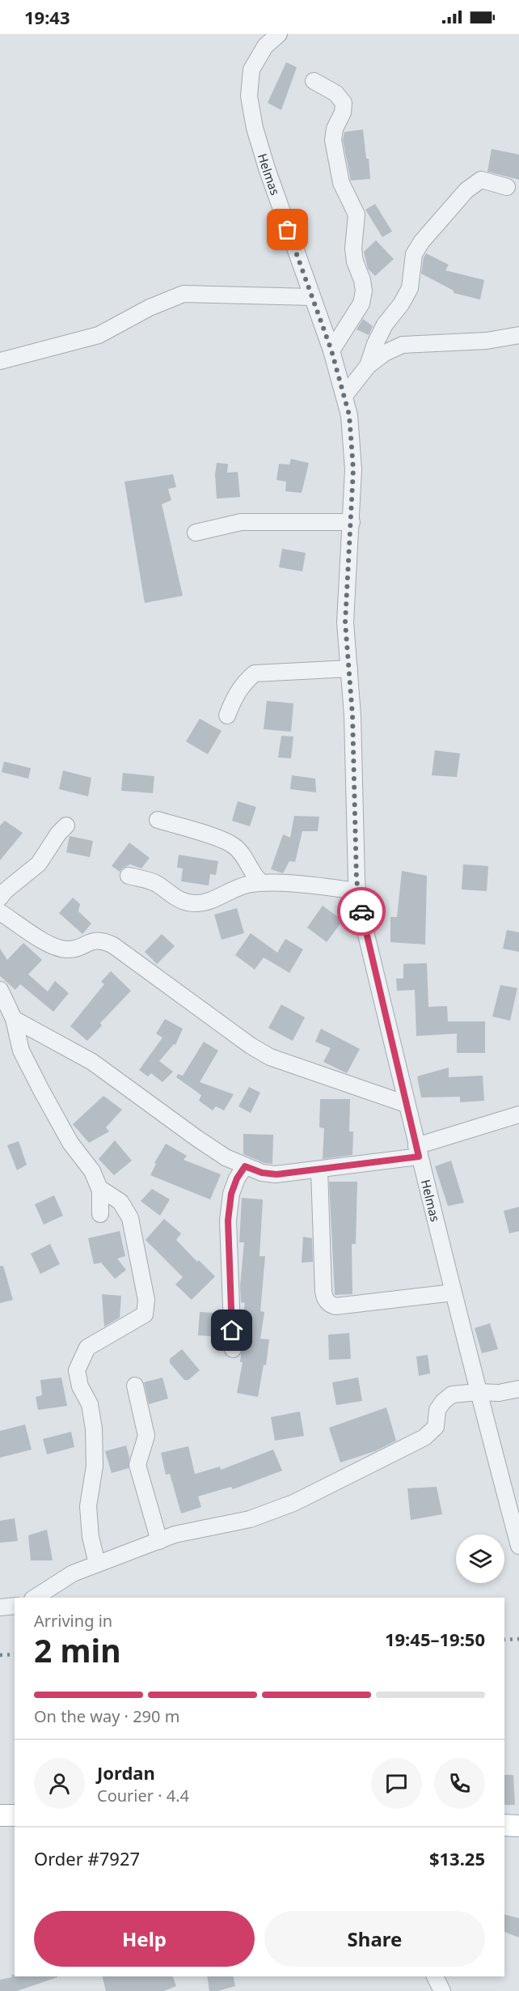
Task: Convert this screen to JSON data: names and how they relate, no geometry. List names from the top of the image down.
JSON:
{
  "streets": {
    "street": ["Helmas"]
  },
  "page": {
    "status": "19:43",
    "heading": ["2 min", "Arriving in", "19:45–19:50"],
    "panel": [
      "Jordan",
      "Courier · 4.4",
      "Order #7927",
      "$13.25"
    ],
    "bar": "On the way · 290 m",
    "buttons": ["Help", "Share"]
  }
}
